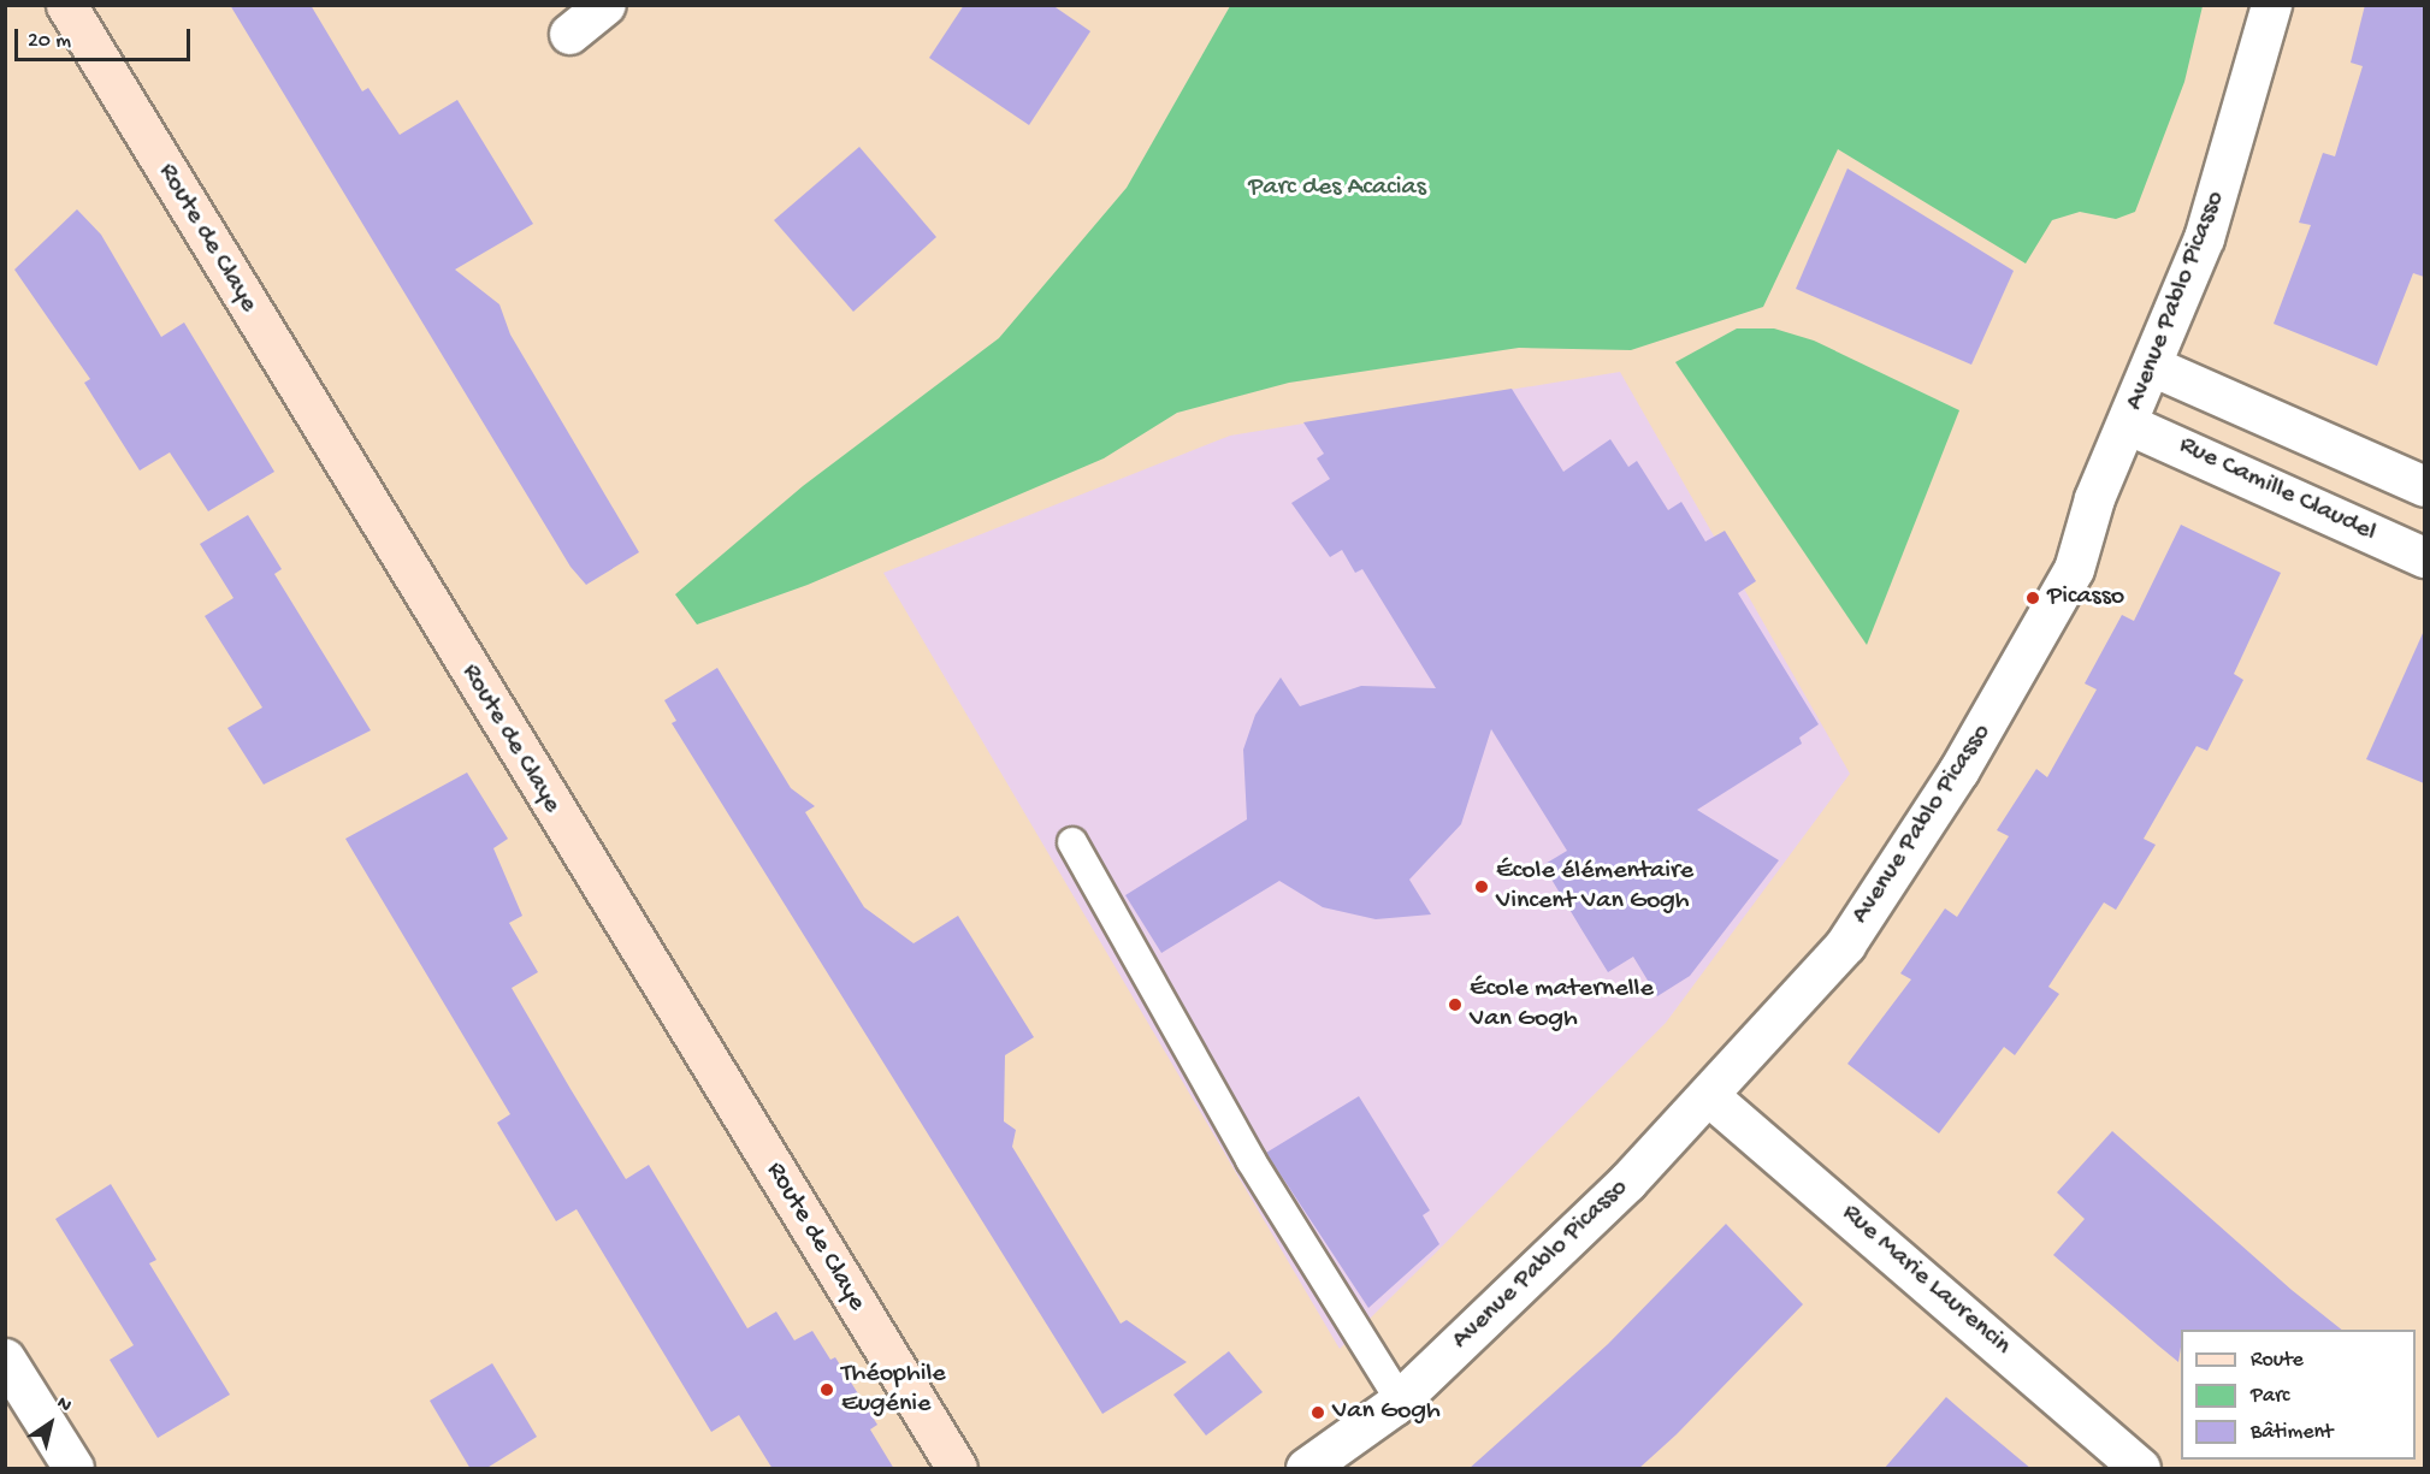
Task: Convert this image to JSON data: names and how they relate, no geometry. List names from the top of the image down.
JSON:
{
  "streets": {
    "main road": ["Route de Claye"],
    "street": ["Avenue Pablo Picasso", "Rue Camille Claudel", "Rue Marie Laurencin"]
  },
  "crossings": [
    ["Avenue Pablo Picasso", "Rue Camille Claudel"],
    ["Avenue Pablo Picasso", "Rue Marie Laurencin"]
  ],
  "parks": ["Parc des Acacias"],
  "places": [
    "Picasso",
    "École élémentaire Vincent Van Gogh",
    "École maternelle Van Gogh",
    "Théophile Eugénie",
    "Van Gogh"
  ],
  "legend": ["Route", "Parc", "Bâtiment"],
  "scale_bar": "20 m",
  "north": "top right"
}
